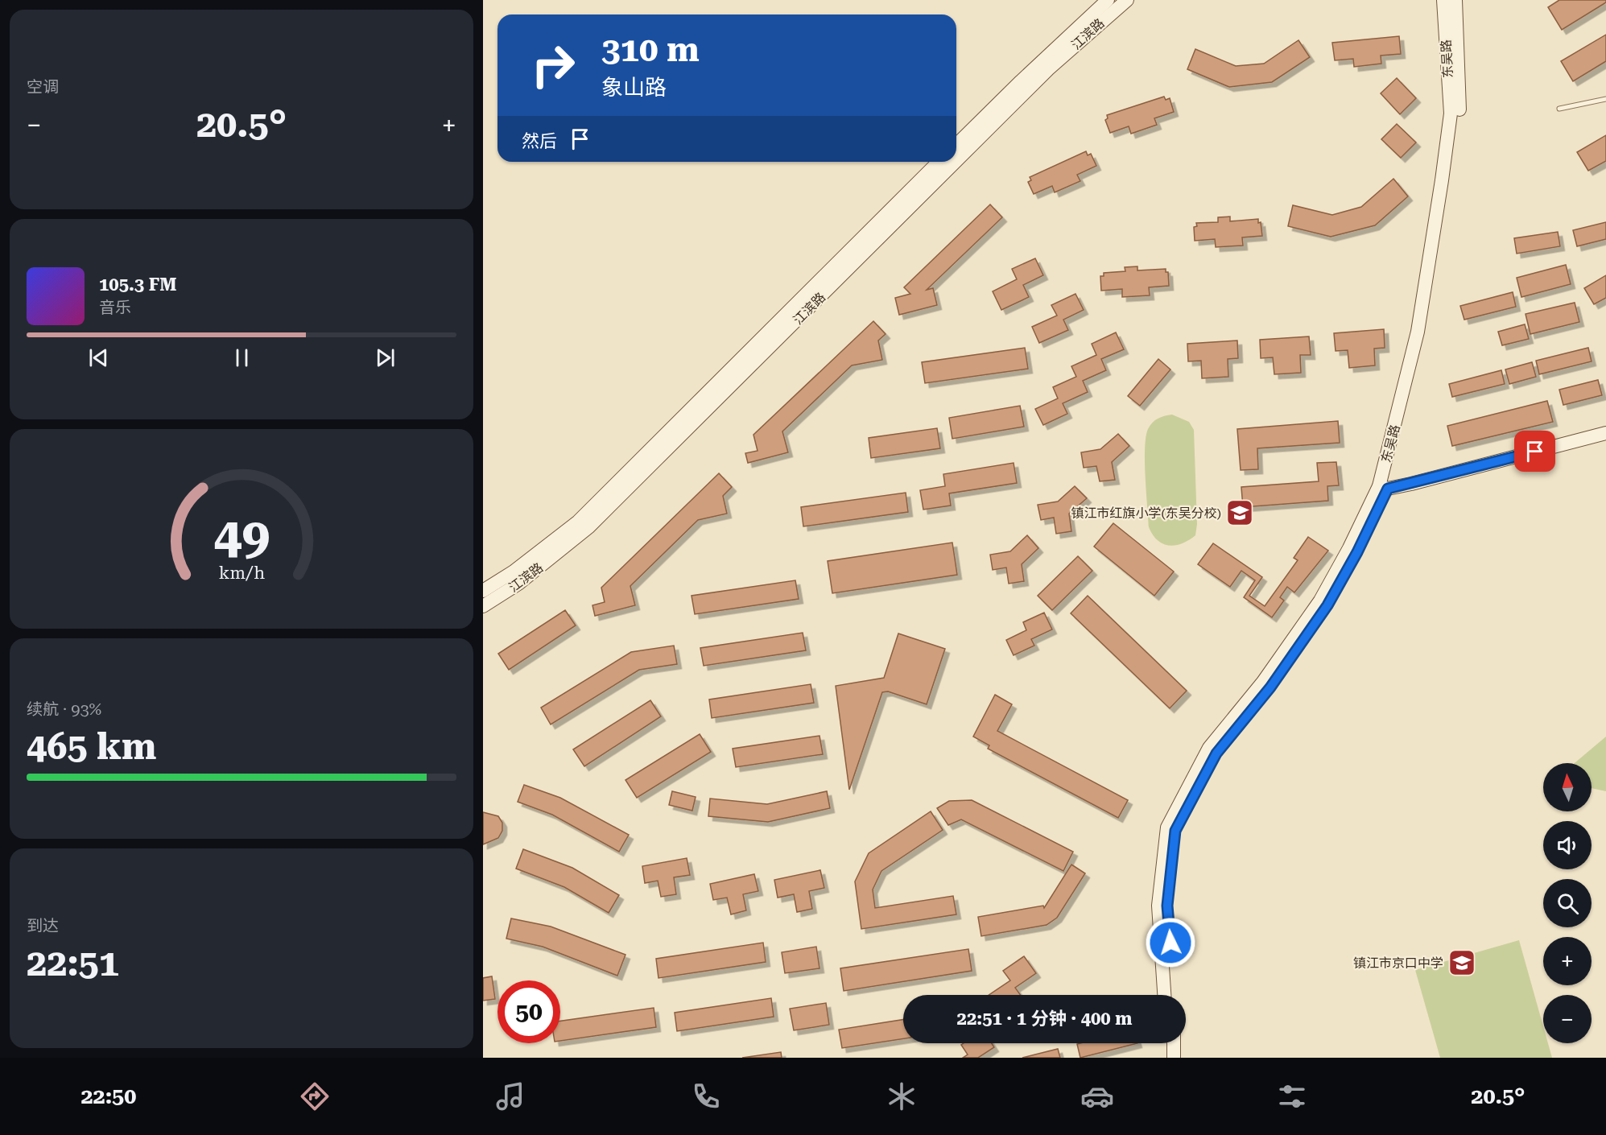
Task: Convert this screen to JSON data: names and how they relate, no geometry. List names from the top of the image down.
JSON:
{
  "streets": {
    "main road": ["江滨路", "东吴路"]
  },
  "places": {
    "school or university": ["镇江市红旗小学(东吴分校)", "镇江市京口中学"]
  },
  "north": "top",
  "page": {
    "tile": [
      "空调",
      ["续航 · 93%", "465 km"],
      ["到达", "22:51"]
    ],
    "turn": ["310 m", "象山路"],
    "heat": ["−", "20.5°", "+"],
    "then": "然后",
    "song": ["105.3 FM", "音乐"],
    "map_buttons": ["+", "−"],
    "limit": "50",
    "trip": "22:51 · 1 分钟 · 400 m",
    "tabs": ["22:50", "20.5°"],
    "gauge": ["49", "km/h"]
  }
}
